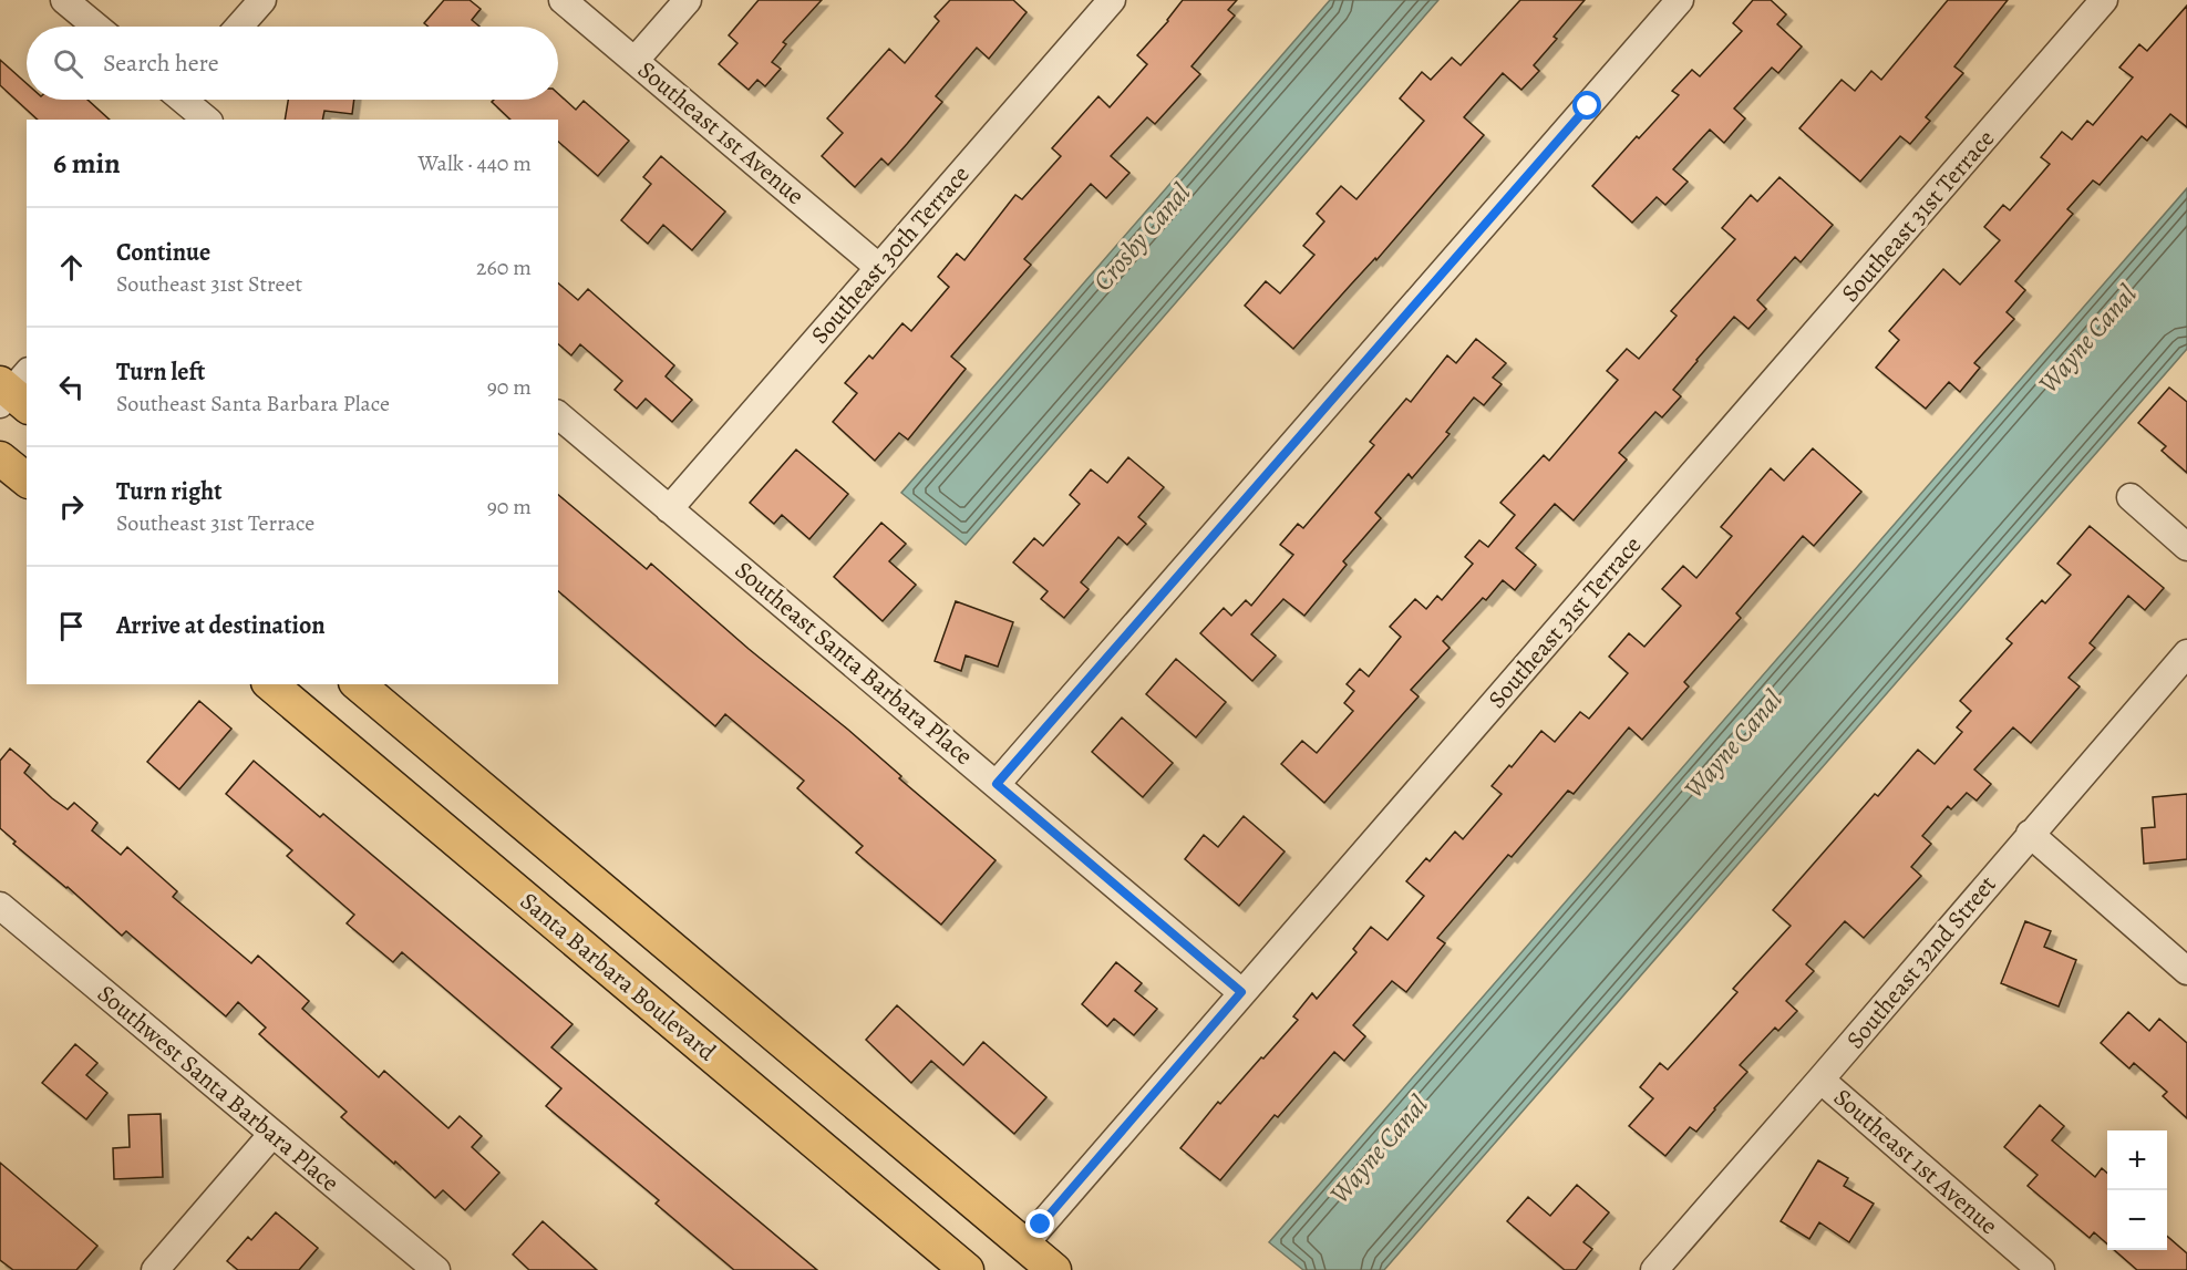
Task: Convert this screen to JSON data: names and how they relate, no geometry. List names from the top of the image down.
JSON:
{
  "streets": {
    "main road": ["Santa Barbara Boulevard"],
    "street": [
      "Southeast 1st Avenue",
      "Southeast 31st Terrace",
      "Southeast 30th Terrace",
      "Southeast Santa Barbara Place",
      "Southeast 32nd Street",
      "Southwest Santa Barbara Place"
    ]
  },
  "crossings": [
    ["Southeast 1st Avenue", "Southeast 30th Terrace"],
    ["Southeast 1st Avenue", "Southeast 32nd Street"],
    ["Southeast 31st Terrace", "Southeast Santa Barbara Place"],
    ["Southeast 30th Terrace", "Southeast Santa Barbara Place"]
  ],
  "water": ["Crosby Canal", "Wayne Canal"],
  "page": {
    "search": "Search here",
    "heading": ["6 min", "Walk · 440 m"],
    "list": [
      ["Continue", "Southeast 31st Street", "260 m"],
      ["Turn left", "Southeast Santa Barbara Place", "90 m"],
      ["Turn right", "Southeast 31st Terrace", "90 m"],
      "Arrive at destination"
    ],
    "map_buttons": ["+", "−"]
  }
}
